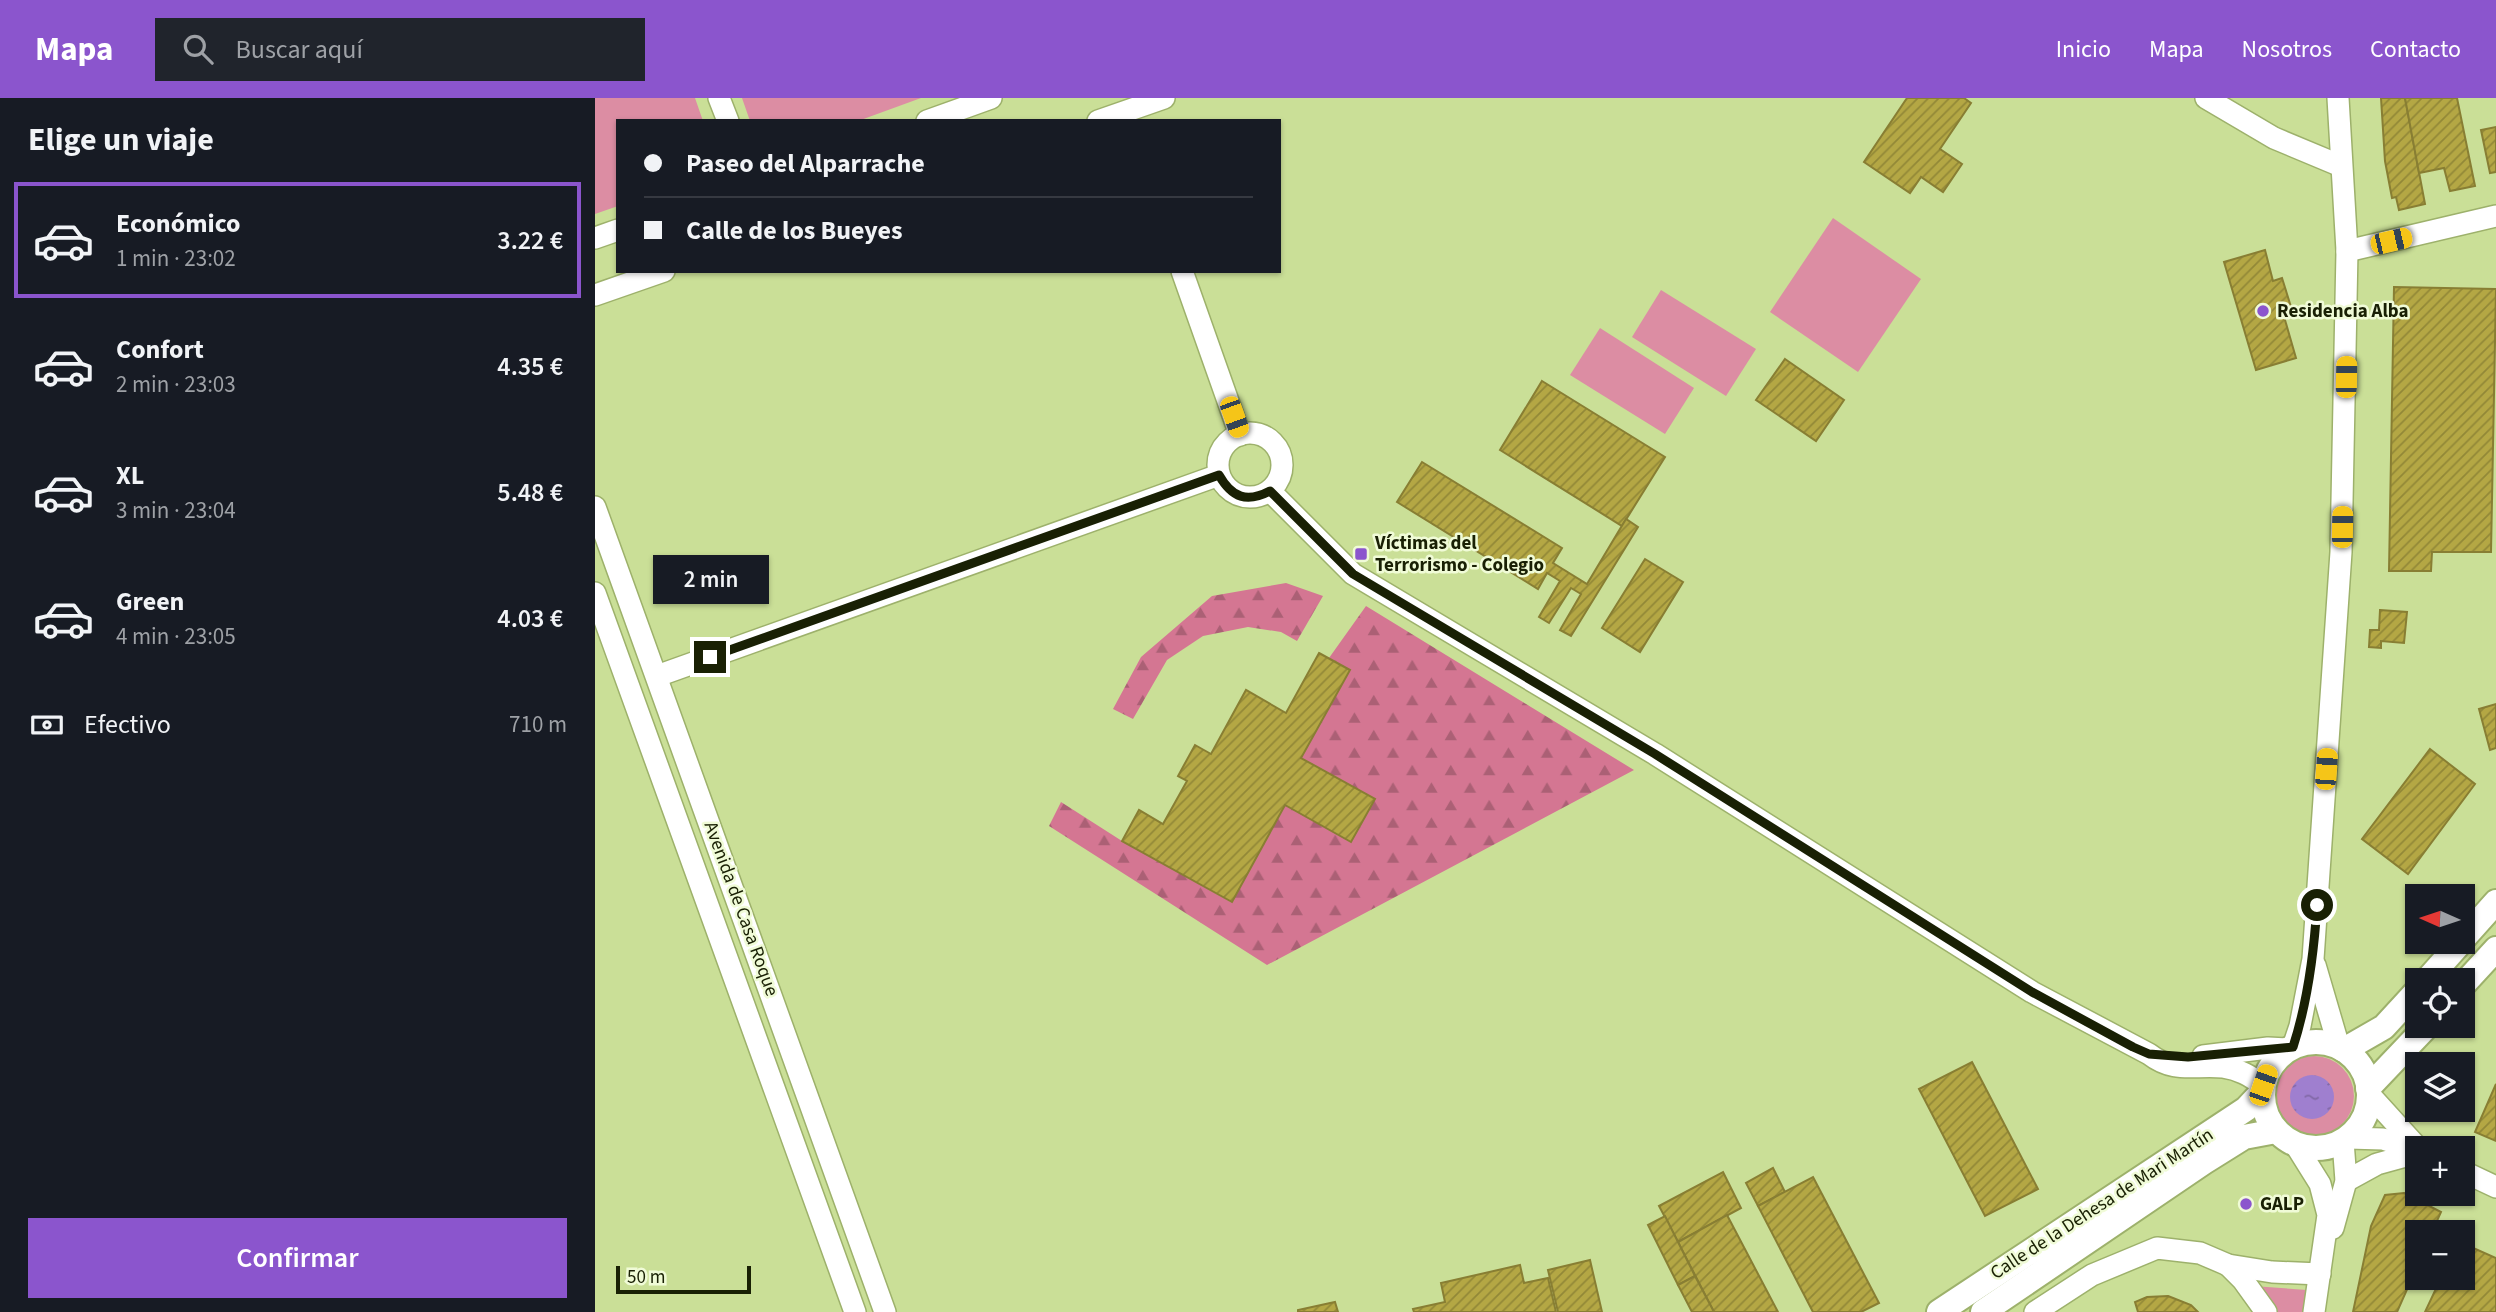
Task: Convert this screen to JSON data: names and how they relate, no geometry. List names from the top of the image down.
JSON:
{
  "streets": {
    "street": ["Avenida de Casa Roque", "Calle de la Dehesa de Mari Martín"]
  },
  "places": {
    "other": ["Residencia Alba", "GALP"],
    "transit": ["Víctimas del Terrorismo - Colegio"]
  },
  "scale_bar": "50 m",
  "north": "left",
  "page": {
    "header": "Mapa",
    "search": "Buscar aquí",
    "nav": [
      "Inicio",
      "Mapa",
      "Nosotros",
      "Contacto"
    ],
    "heading": "Elige un viaje",
    "banner": ["Paseo del Alparrache", "Calle de los Bueyes"],
    "list": [
      {
        "name": "Económico",
        "note": "1 min · 23:02",
        "value": "3.22 €"
      },
      {
        "name": "Confort",
        "note": "2 min · 23:03",
        "value": "4.35 €"
      },
      {
        "name": "XL",
        "note": "3 min · 23:04",
        "value": "5.48 €"
      },
      {
        "name": "Green",
        "note": "4 min · 23:05",
        "value": "4.03 €"
      }
    ],
    "bubble": "2 min",
    "pay": ["Efectivo", "710 m"],
    "map_buttons": ["+", "−"],
    "buttons": "Confirmar",
    "scale": "50 m"
  }
}
